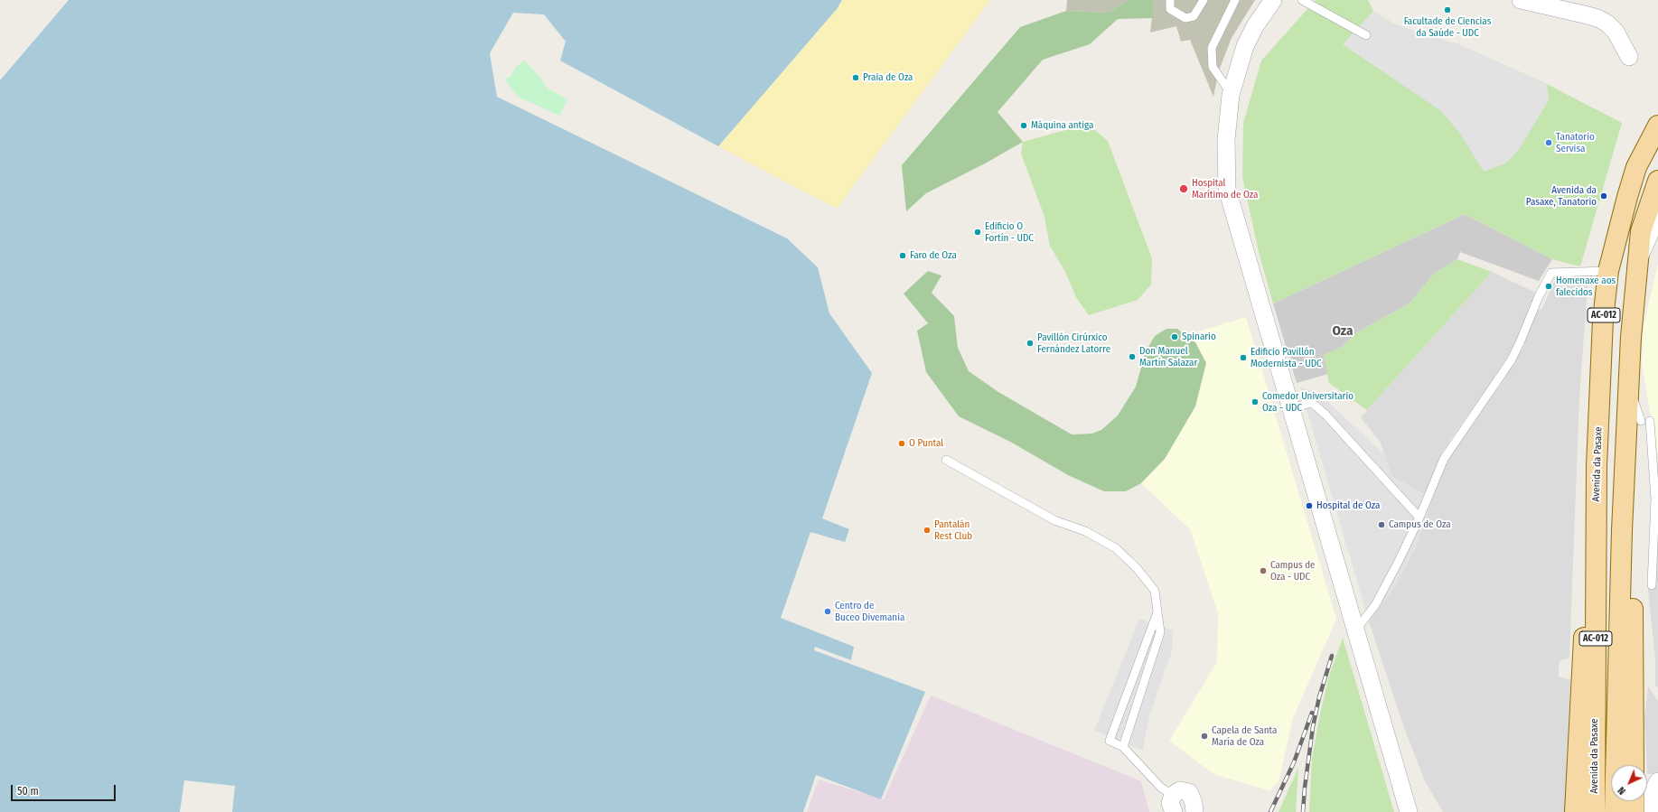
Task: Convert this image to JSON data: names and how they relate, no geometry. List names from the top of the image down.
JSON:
{
  "streets": {
    "main road": ["AC-012", "Avenida da Pasaxe"]
  },
  "districts": ["Oza"],
  "places": [
    "Facultade de Ciencias da Saúde - UDC",
    "Praia de Oza",
    "Máquina antiga",
    "Tanatorio Servisa",
    "Hospital Marítimo de Oza",
    "Avenida da Pasaxe, Tanatorio",
    "Edificio O Fortín - UDC",
    "Faro de Oza",
    "Homenaxe aos falecidos",
    "Spinario",
    "Pavillón Cirúrxico Fernández Latorre",
    "Don Manuel Martín Salazar",
    "Edificio Pavillón Modernista - UDC",
    "Comedor Universitario Oza - UDC",
    "O Puntal",
    "Hospital de Oza",
    "Campus de Oza",
    "Pantalán Rest Club",
    "Campus de Oza - UDC",
    "Centro de Buceo Divemania",
    "Capela de Santa María de Oza"
  ],
  "scale_bar": "50 m",
  "north": "bottom left"
}
